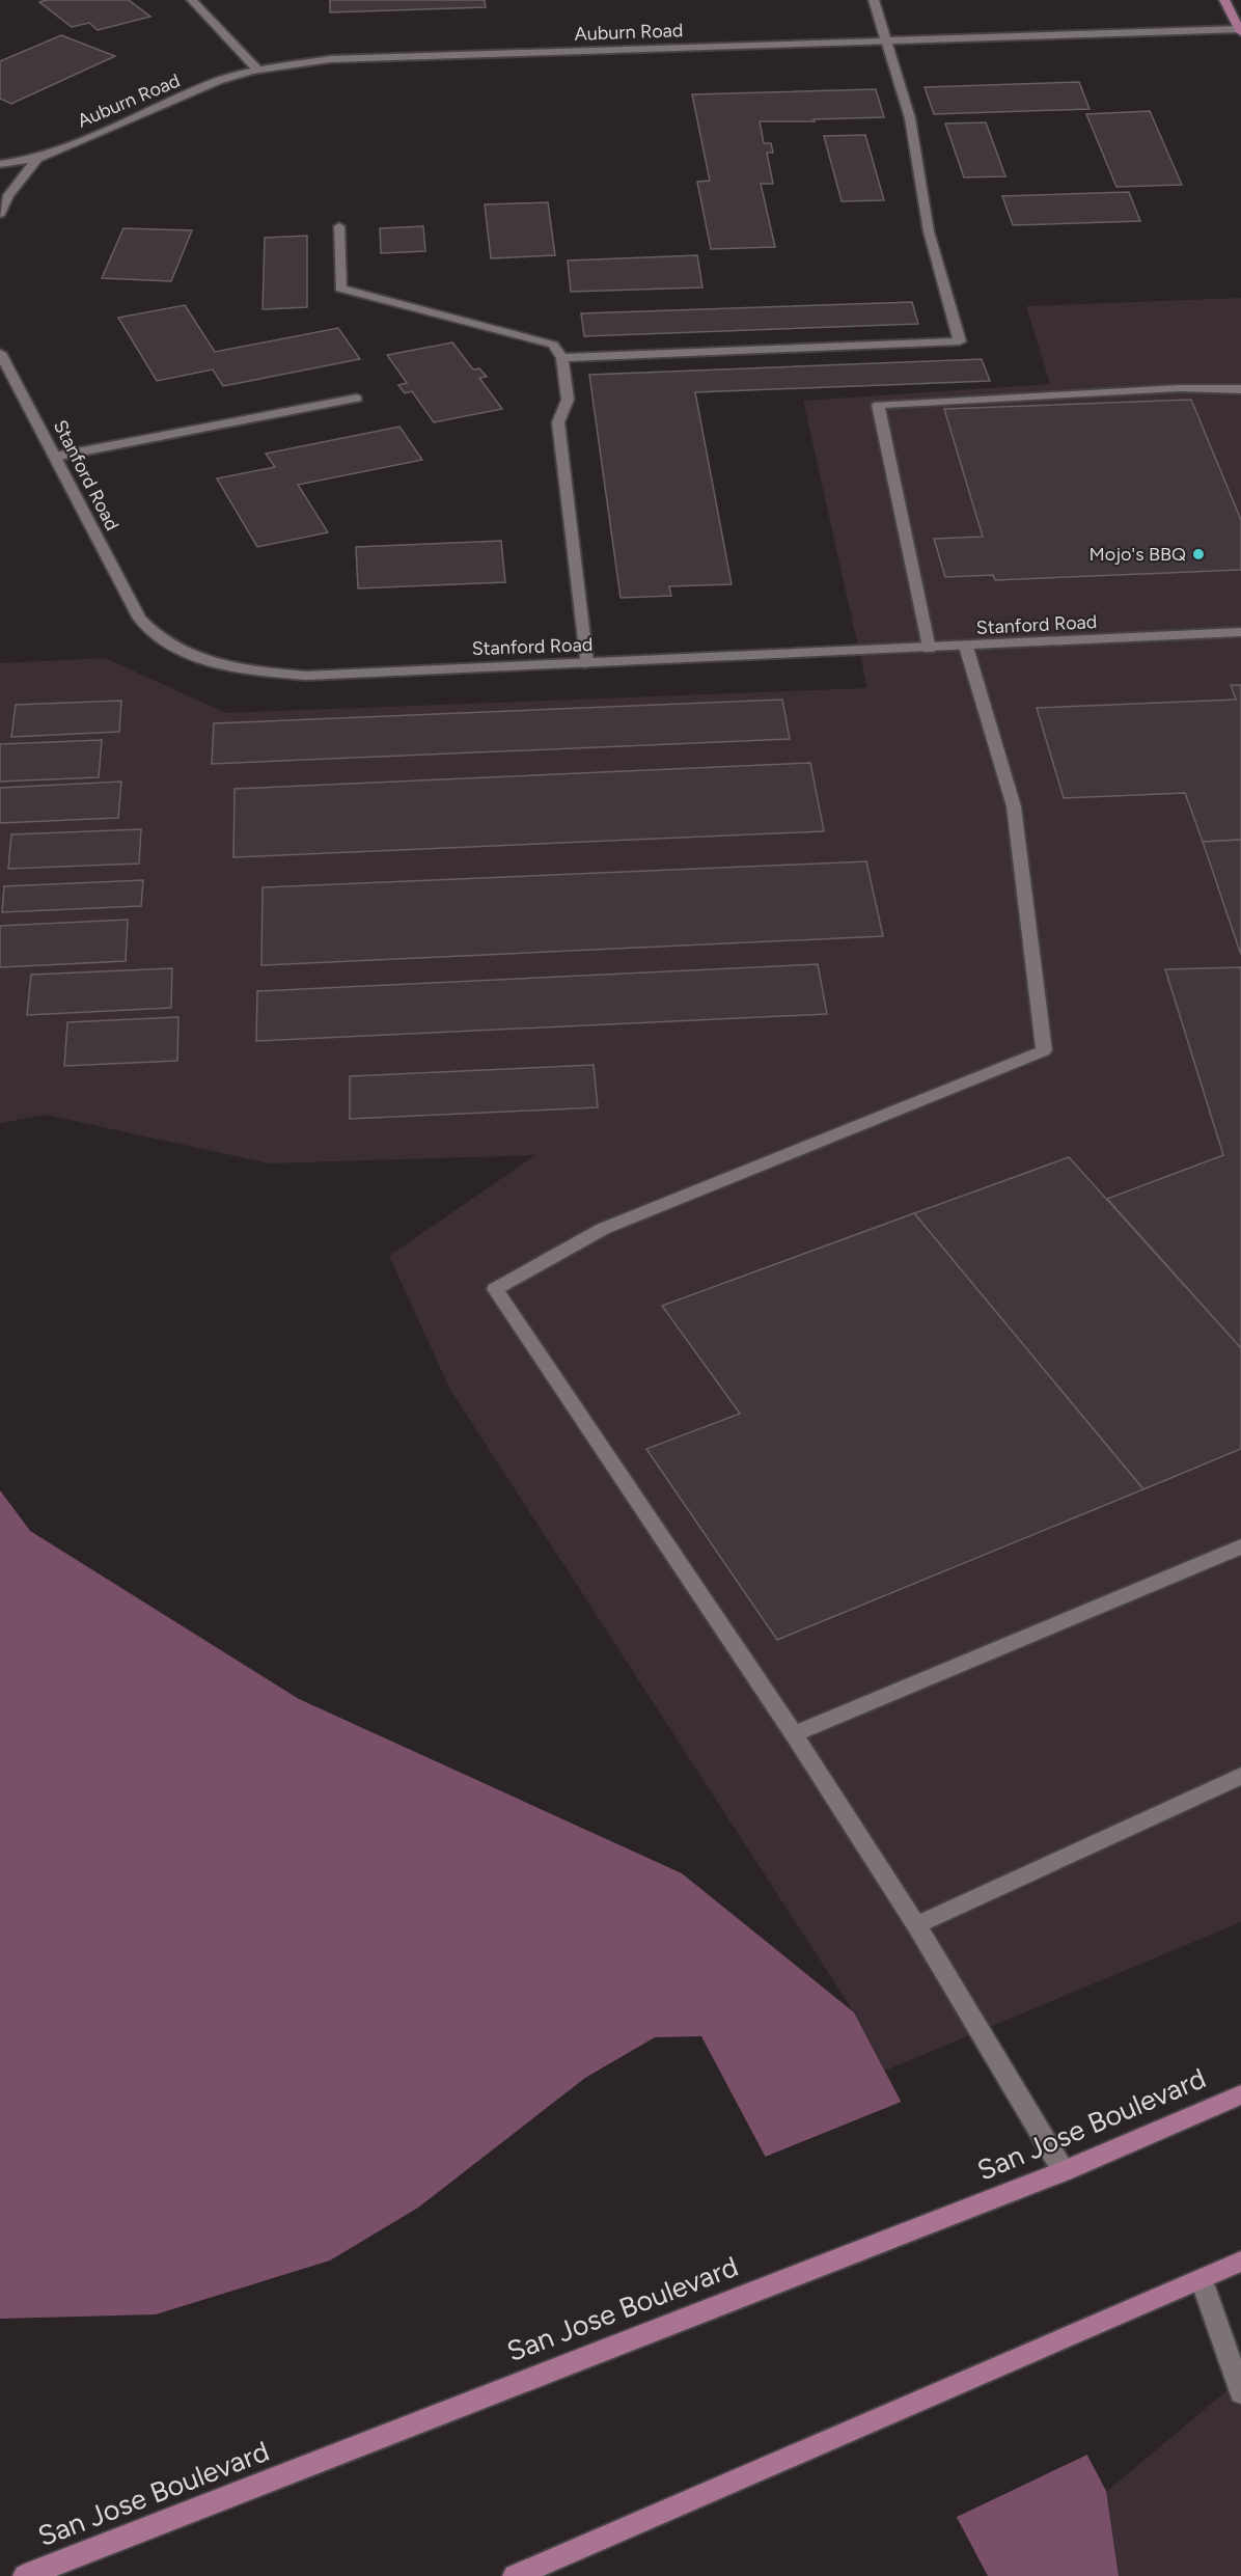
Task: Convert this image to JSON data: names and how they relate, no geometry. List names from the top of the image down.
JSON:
{
  "streets": {
    "main road": ["San Jose Boulevard"],
    "street": ["Auburn Road", "Stanford Road"]
  },
  "places": ["Mojo's BBQ"]
}
